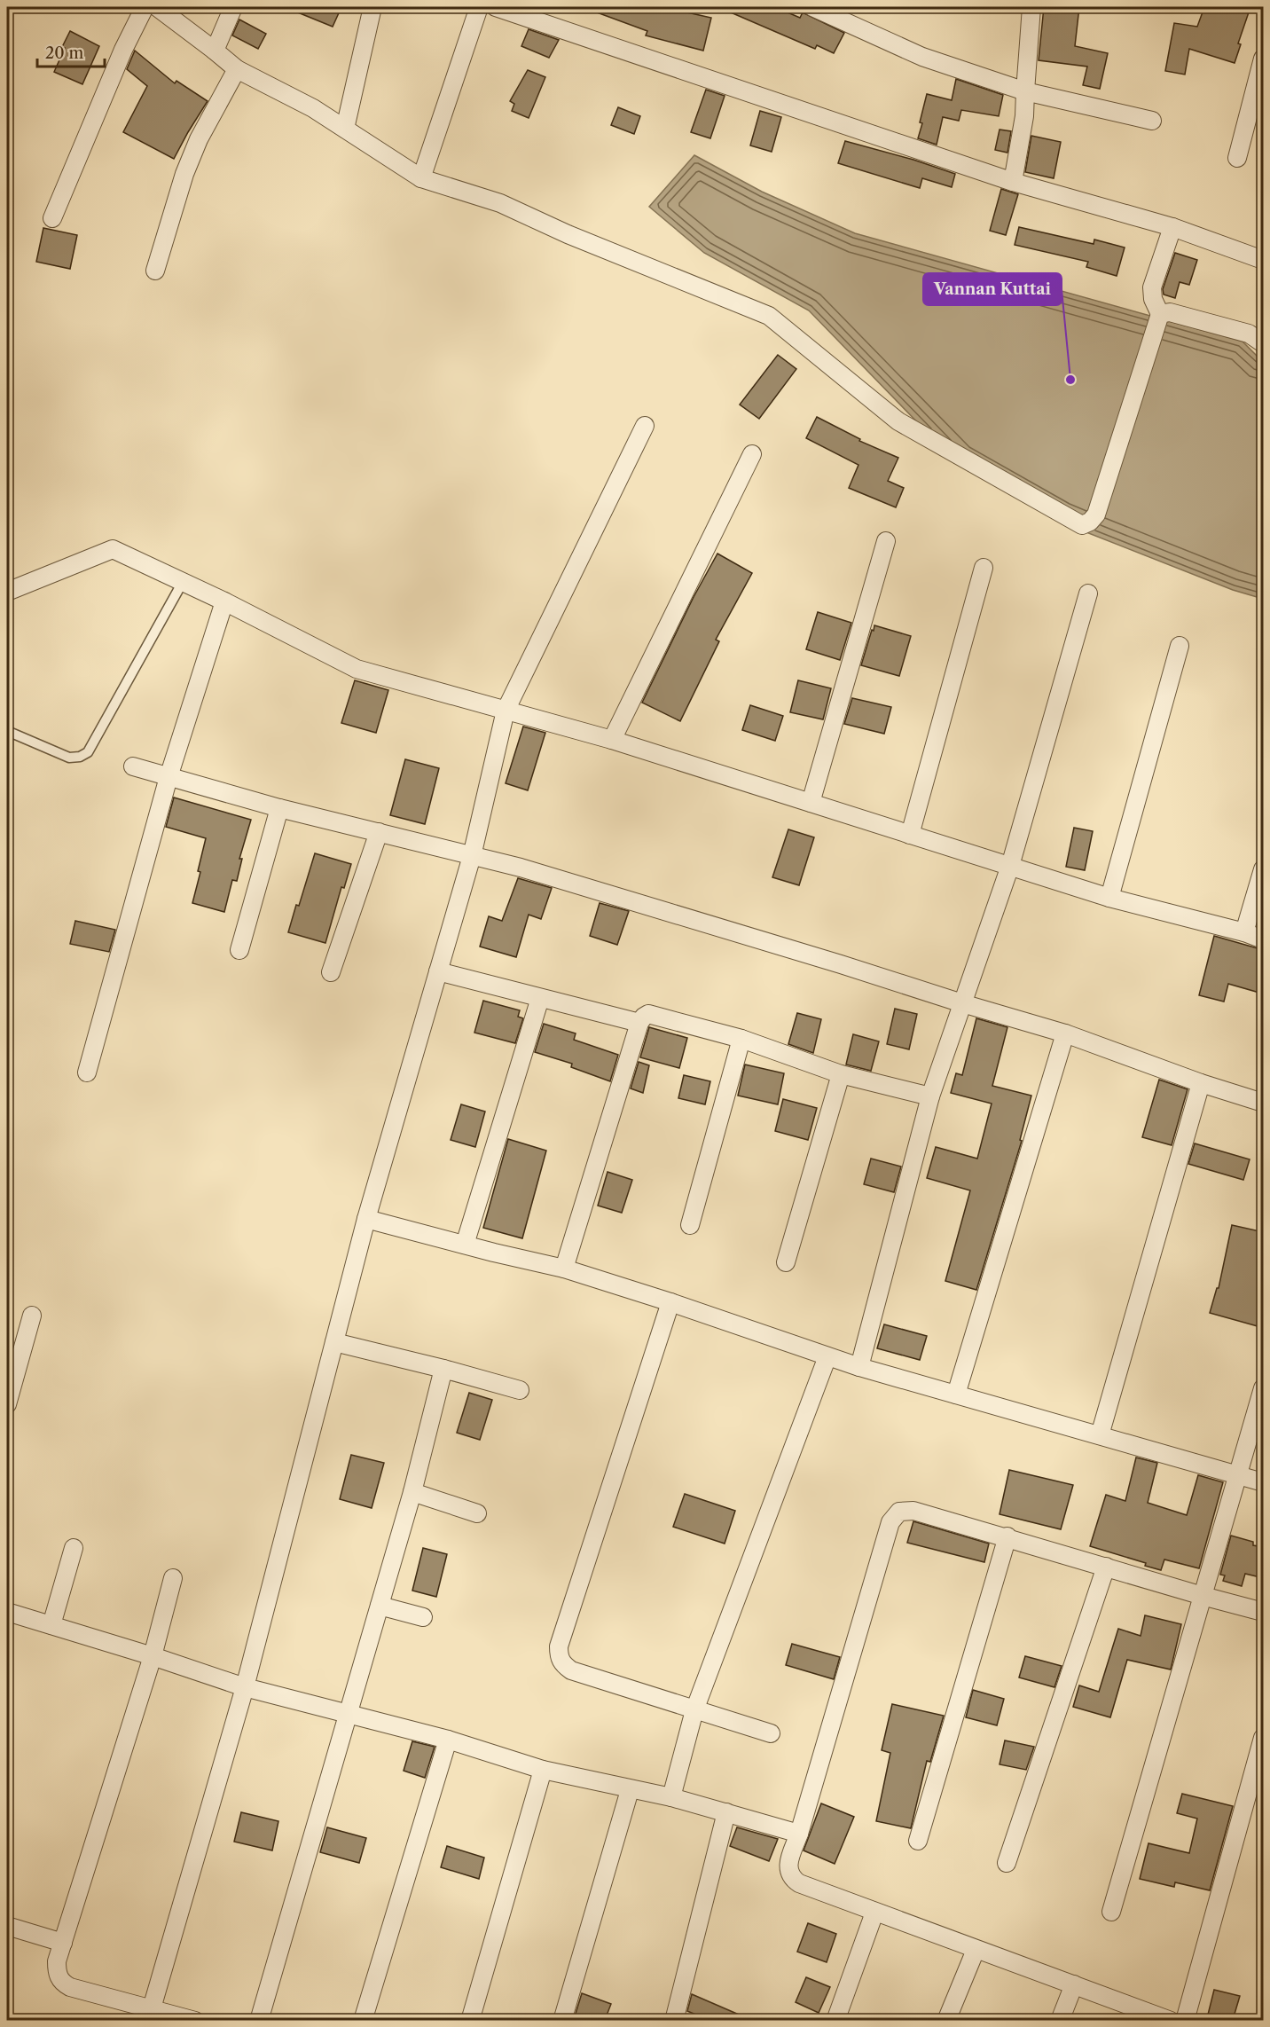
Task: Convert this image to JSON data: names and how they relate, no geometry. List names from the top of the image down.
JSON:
{
  "places": ["Vannan Kuttai"],
  "scale_bar": "20 m"
}
